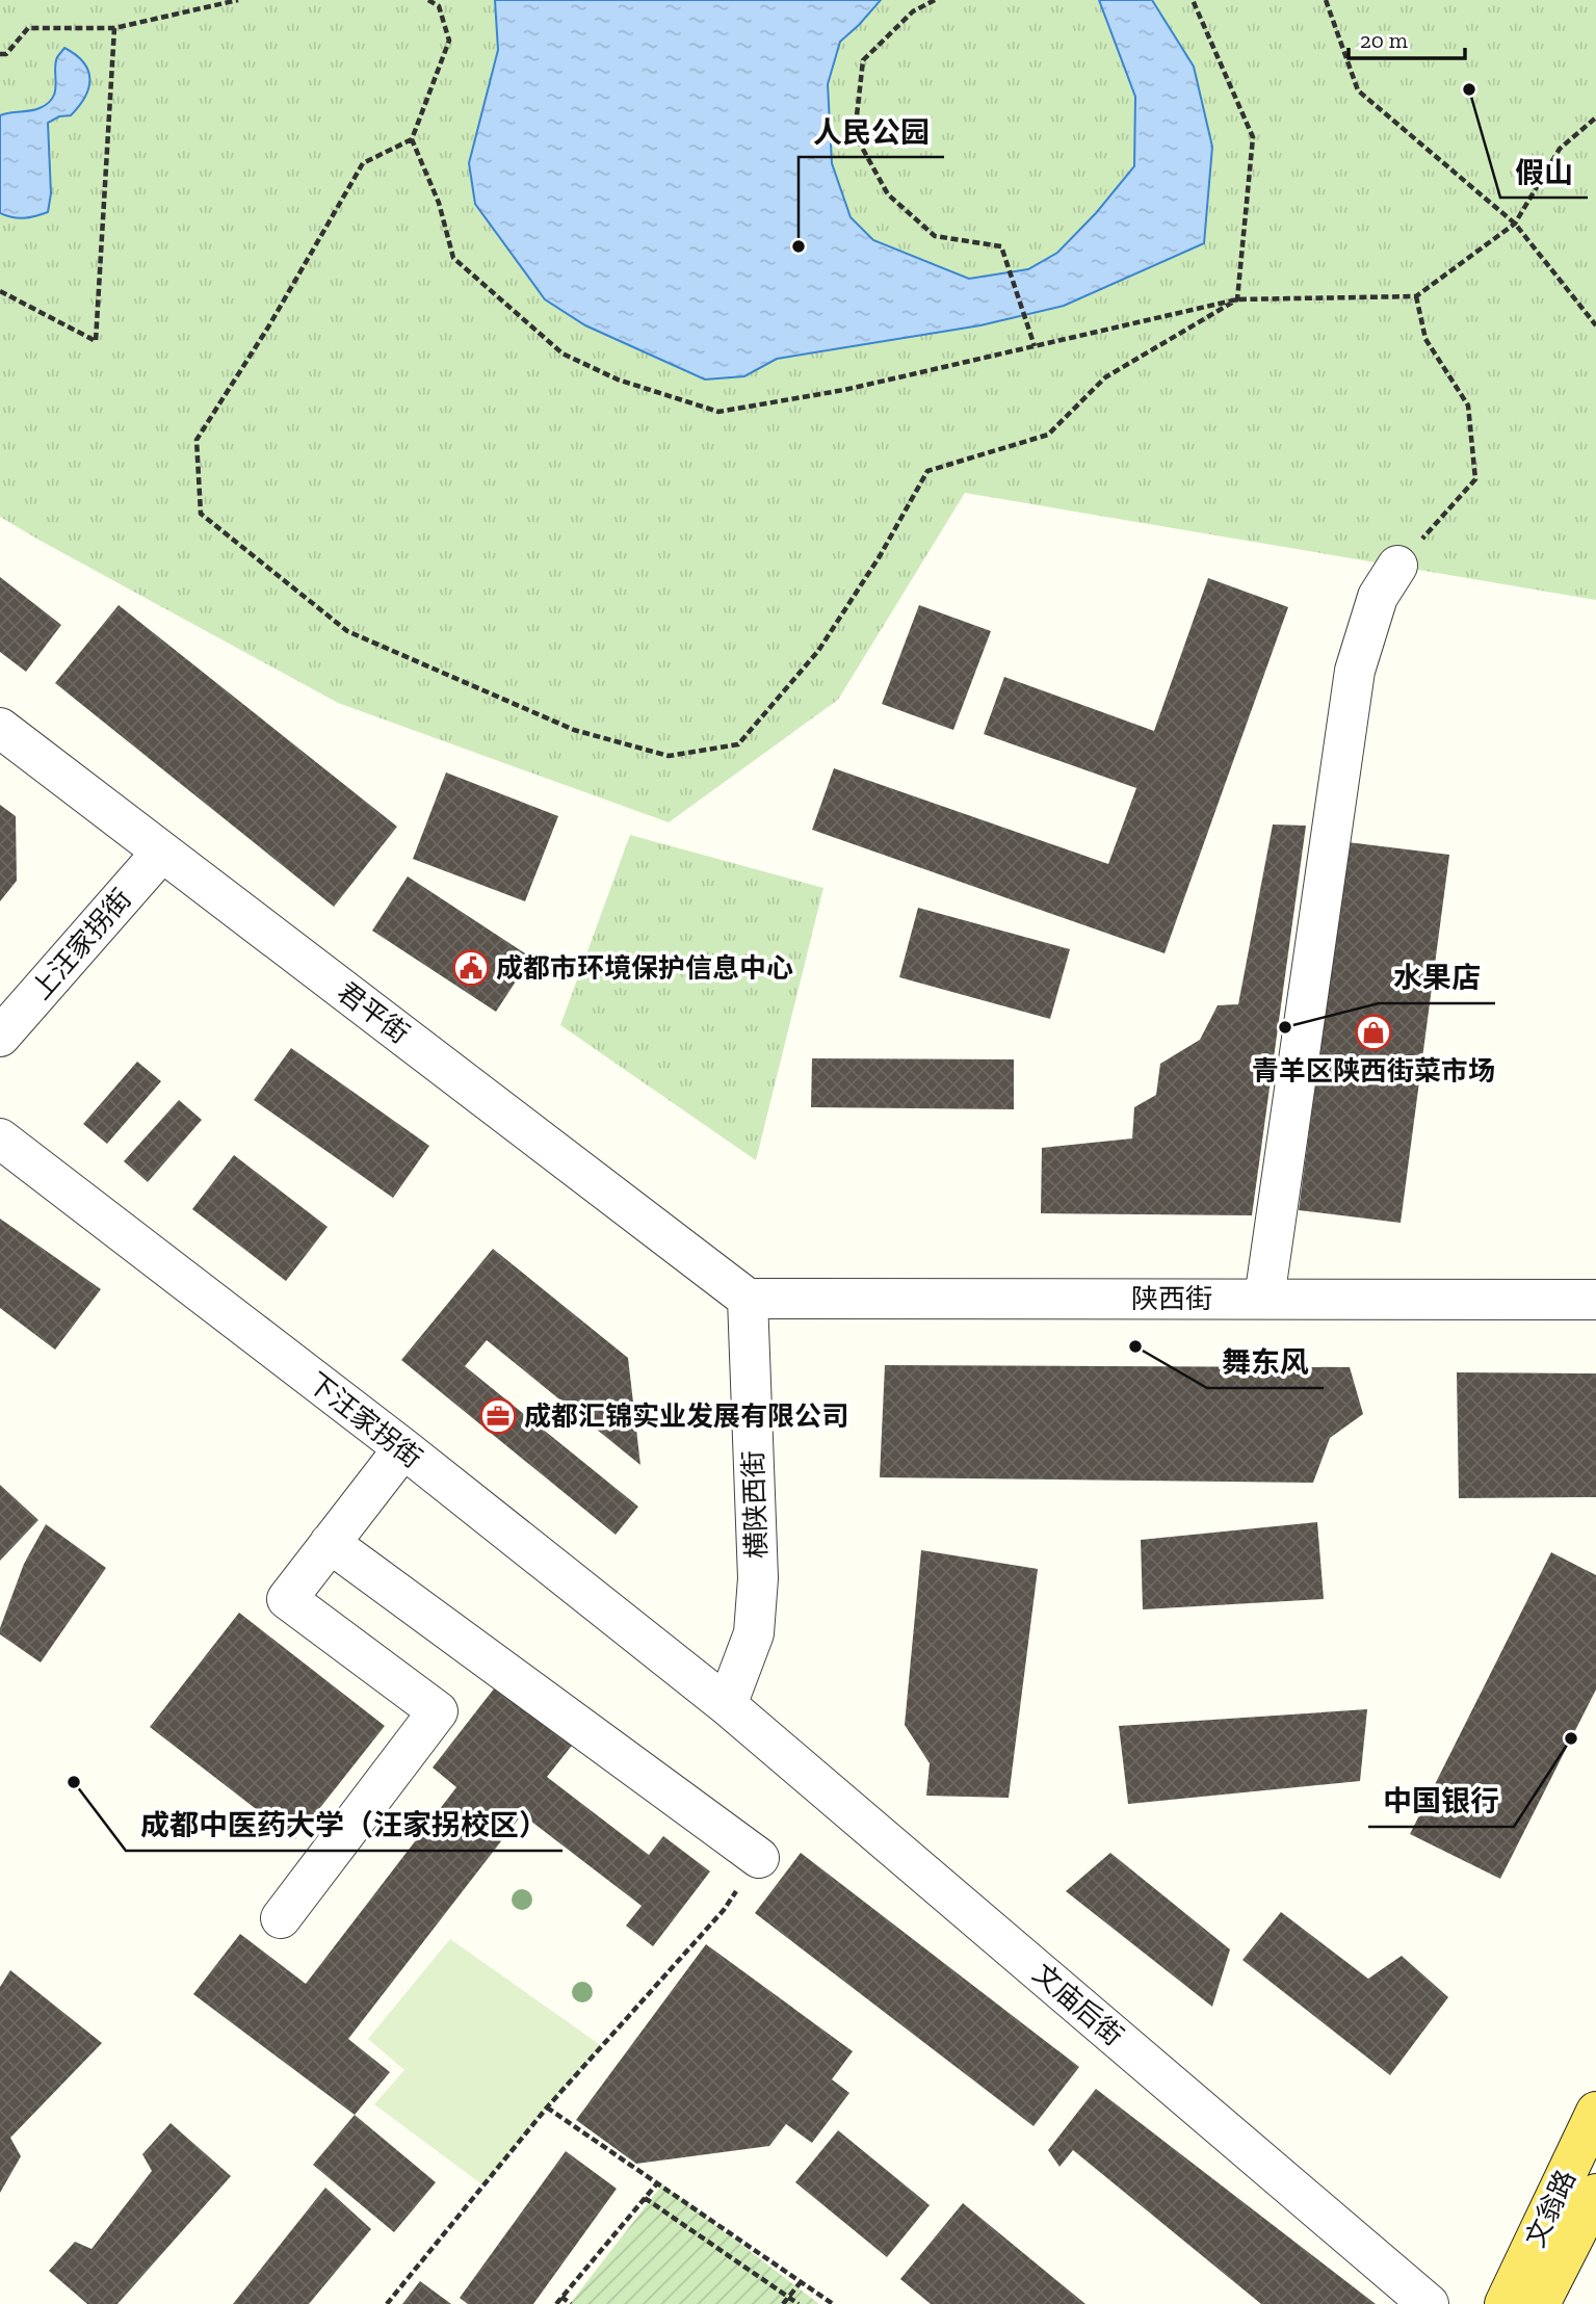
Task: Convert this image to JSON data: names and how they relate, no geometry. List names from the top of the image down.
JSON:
{
  "streets": {
    "main road": ["文翁路"],
    "street": [
      "上汪家拐街",
      "君平街",
      "陕西街",
      "下汪家拐街",
      "横陕西街",
      "文庙后街"
    ]
  },
  "crossings": [
    ["上汪家拐街", "君平街"],
    ["君平街", "陕西街"],
    ["君平街", "横陕西街"],
    ["陕西街", "横陕西街"],
    ["下汪家拐街", "横陕西街"],
    ["下汪家拐街", "文庙后街"],
    ["横陕西街", "文庙后街"]
  ],
  "places": {
    "other": [
      "假山",
      "人民公园",
      "水果店",
      "舞东风",
      "中国银行",
      "成都中医药大学（汪家拐校区）"
    ],
    "public building": ["成都市环境保护信息中心"],
    "shop": ["青羊区陕西街菜市场"],
    "office": ["成都汇锦实业发展有限公司"]
  },
  "scale_bar": "20 m"
}
